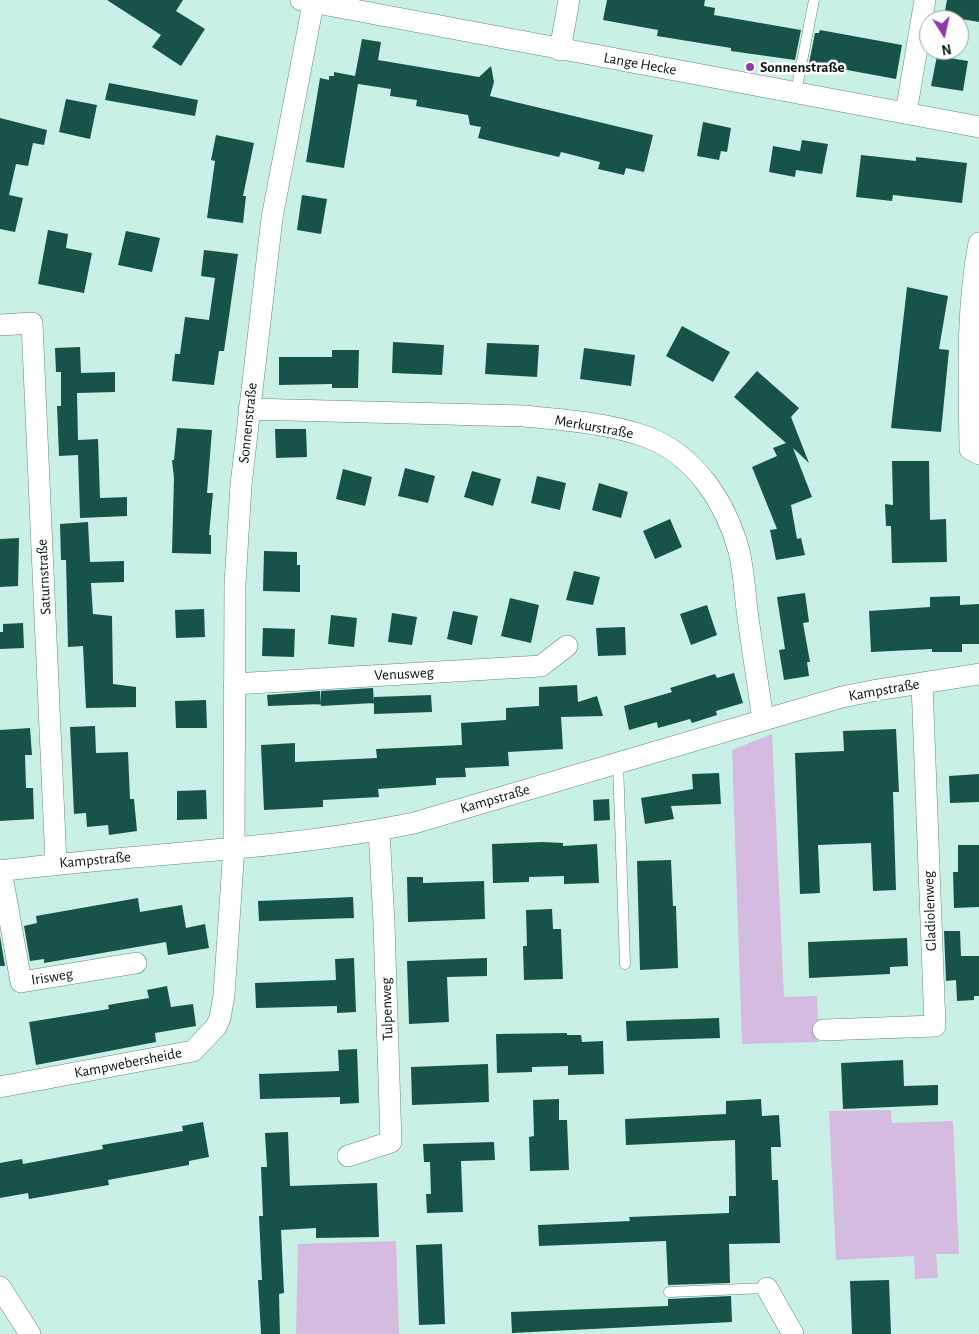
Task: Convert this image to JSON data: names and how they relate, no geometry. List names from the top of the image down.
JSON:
{
  "streets": {
    "street": [
      "Lange Hecke",
      "Sonnenstraße",
      "Merkurstraße",
      "Saturnstraße",
      "Venusweg",
      "Kampstraße",
      "Gladiolenweg",
      "Irisweg",
      "Tulpenweg",
      "Kampwebersheide"
    ]
  },
  "crossings": [
    ["Lange Hecke", "Sonnenstraße"],
    ["Sonnenstraße", "Merkurstraße"],
    ["Sonnenstraße", "Venusweg"],
    ["Sonnenstraße", "Kampstraße"],
    ["Sonnenstraße", "Kampwebersheide"],
    ["Merkurstraße", "Kampstraße"],
    ["Saturnstraße", "Kampstraße"],
    ["Kampstraße", "Gladiolenweg"],
    ["Kampstraße", "Irisweg"],
    ["Kampstraße", "Tulpenweg"],
    ["Kampstraße", "Kampwebersheide"]
  ],
  "places": ["Sonnenstraße"],
  "north": "bottom"
}
